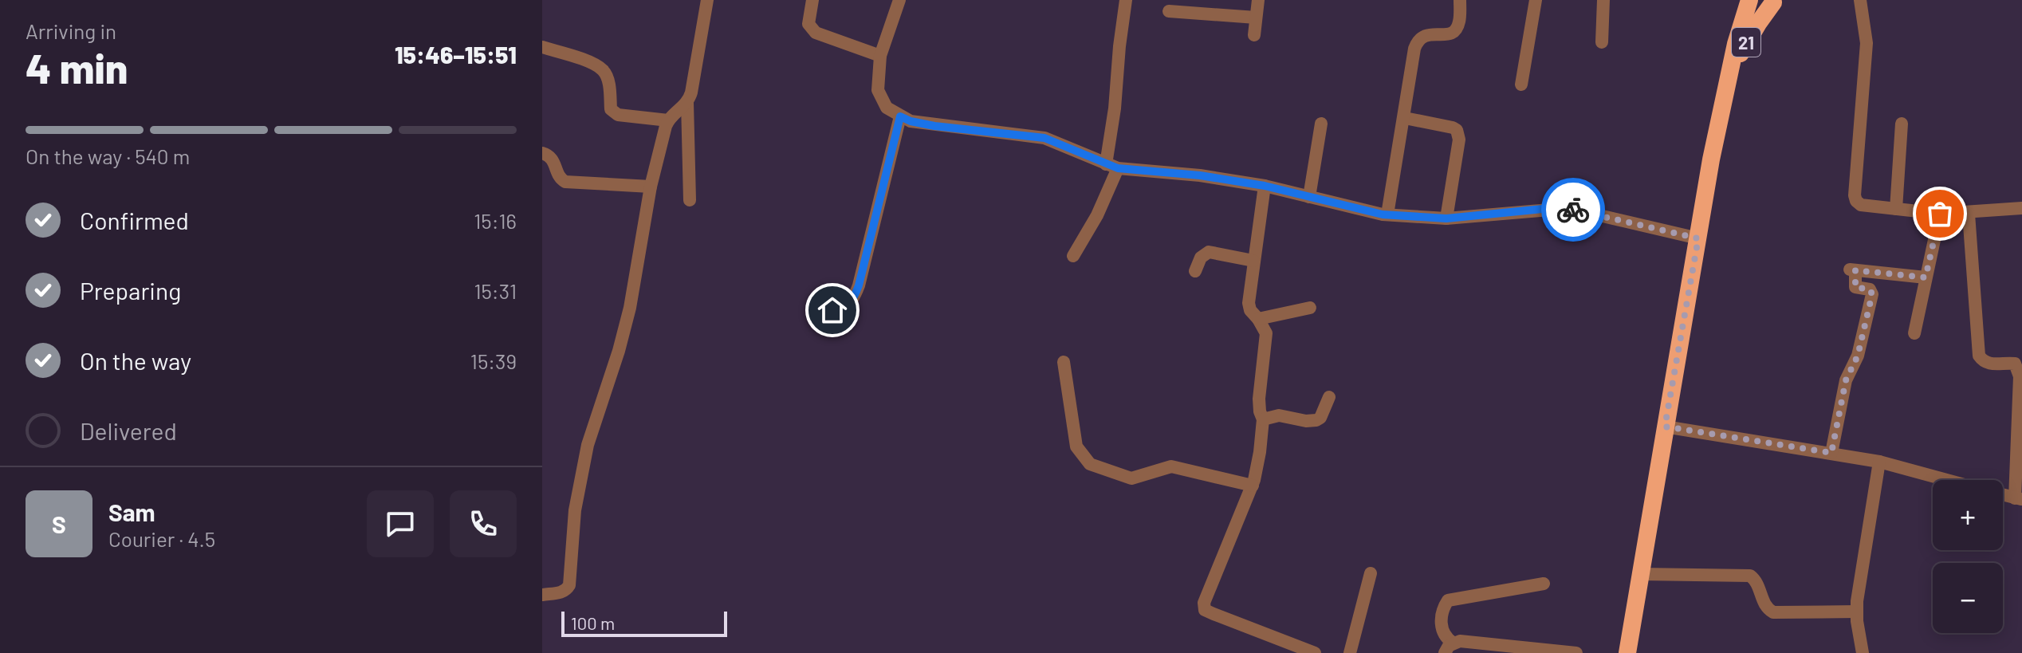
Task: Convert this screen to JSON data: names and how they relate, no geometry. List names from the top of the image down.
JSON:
{
  "streets": {
    "highway": ["21"]
  },
  "scale_bar": "100 m",
  "page": {
    "heading": ["4 min", "Arriving in", "15:46–15:51"],
    "panel": ["Sam", "Courier · 4.5"],
    "bar": "On the way · 540 m",
    "list": [
      ["Confirmed", "15:16"],
      ["Preparing", "15:31"],
      ["On the way", "15:39"],
      "Delivered"
    ],
    "map_buttons": ["+", "−"],
    "round": "S",
    "scale": "100 m"
  }
}
